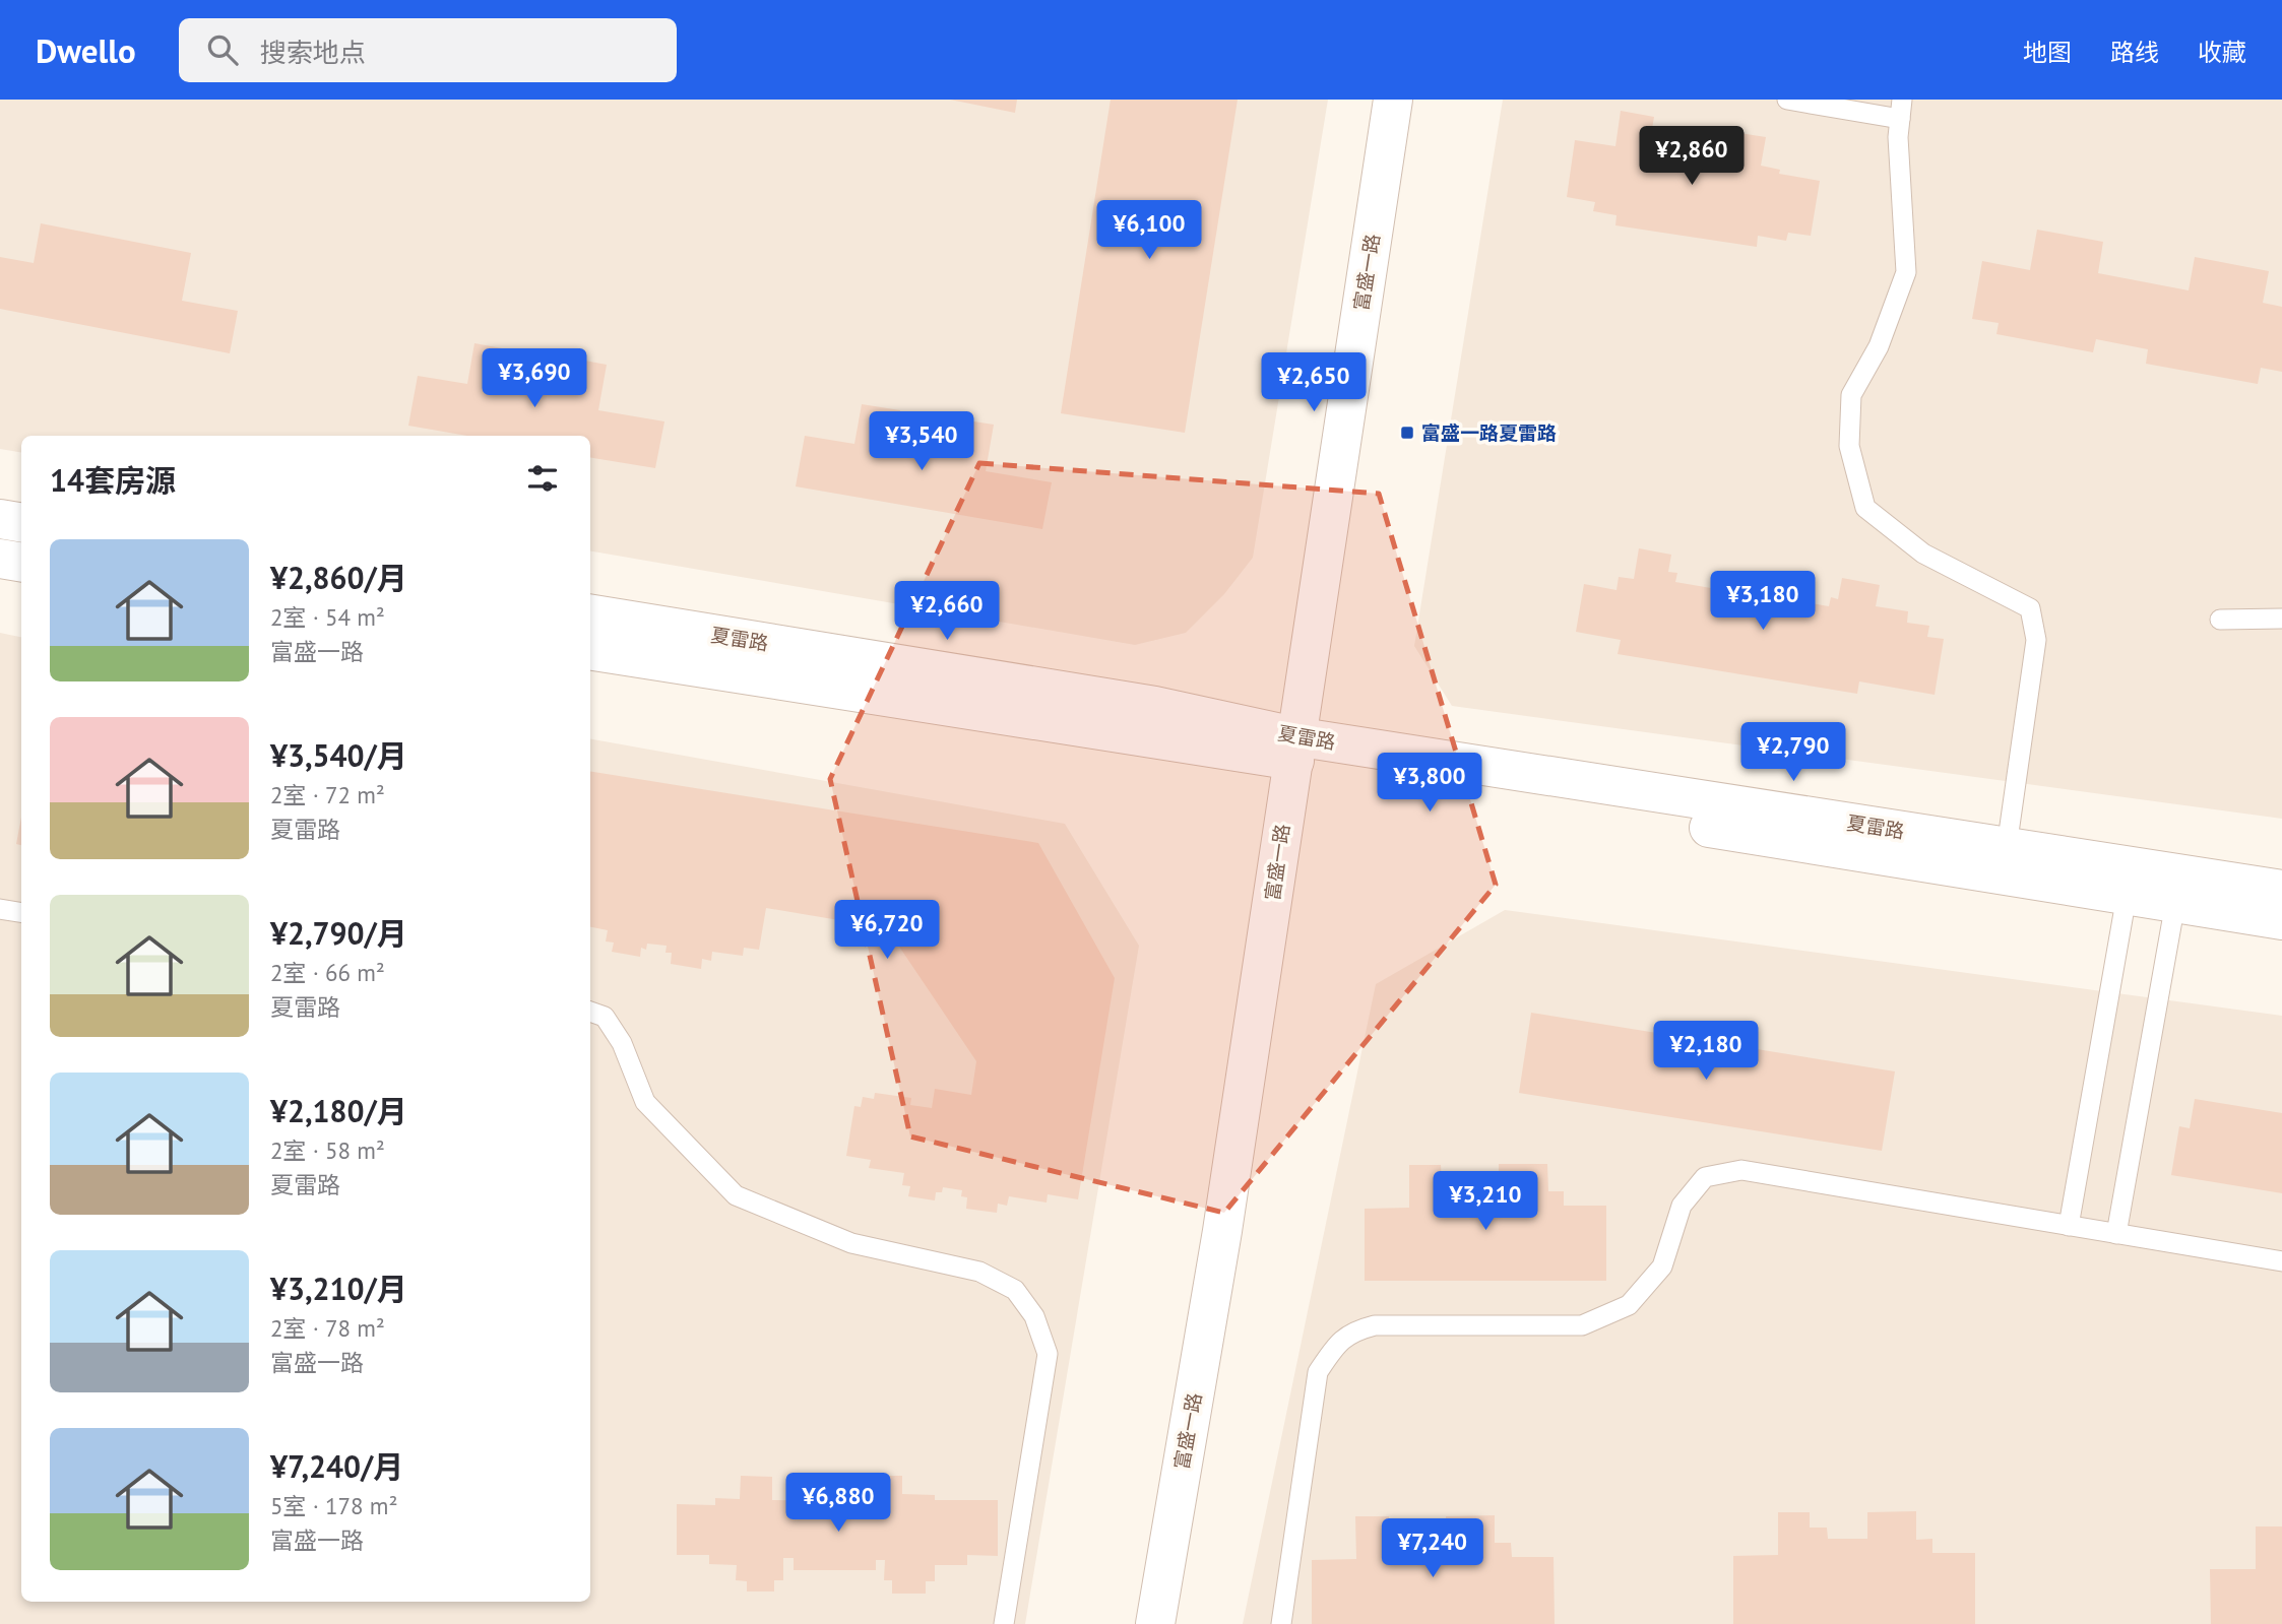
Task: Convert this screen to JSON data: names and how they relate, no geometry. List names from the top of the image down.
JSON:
{
  "streets": {
    "street": ["富盛一路", "夏雷路"]
  },
  "crossings": [
    ["富盛一路", "夏雷路"]
  ],
  "places": {
    "transit": ["富盛一路夏雷路"]
  },
  "page": {
    "header": "Dwello",
    "search": "搜索地点",
    "nav": ["地图", "路线", "收藏"],
    "price": [
      "¥2,860",
      "¥6,100",
      "¥3,690",
      "¥2,650",
      "¥3,540",
      "¥3,180",
      "¥2,660",
      "¥2,790",
      "¥3,800",
      "¥6,720",
      "¥2,180",
      "¥3,210",
      "¥6,880",
      "¥7,240"
    ],
    "heading": "14套房源",
    "list": [
      {
        "name": "¥2,860/月",
        "note": "2室 · 54 m² · 富盛一路"
      },
      {
        "name": "¥3,540/月",
        "note": "2室 · 72 m² · 夏雷路"
      },
      {
        "name": "¥2,790/月",
        "note": "2室 · 66 m² · 夏雷路"
      },
      {
        "name": "¥2,180/月",
        "note": "2室 · 58 m² · 夏雷路"
      },
      {
        "name": "¥3,210/月",
        "note": "2室 · 78 m² · 富盛一路"
      },
      {
        "name": "¥7,240/月",
        "note": "5室 · 178 m² · 富盛一路"
      }
    ]
  }
}
